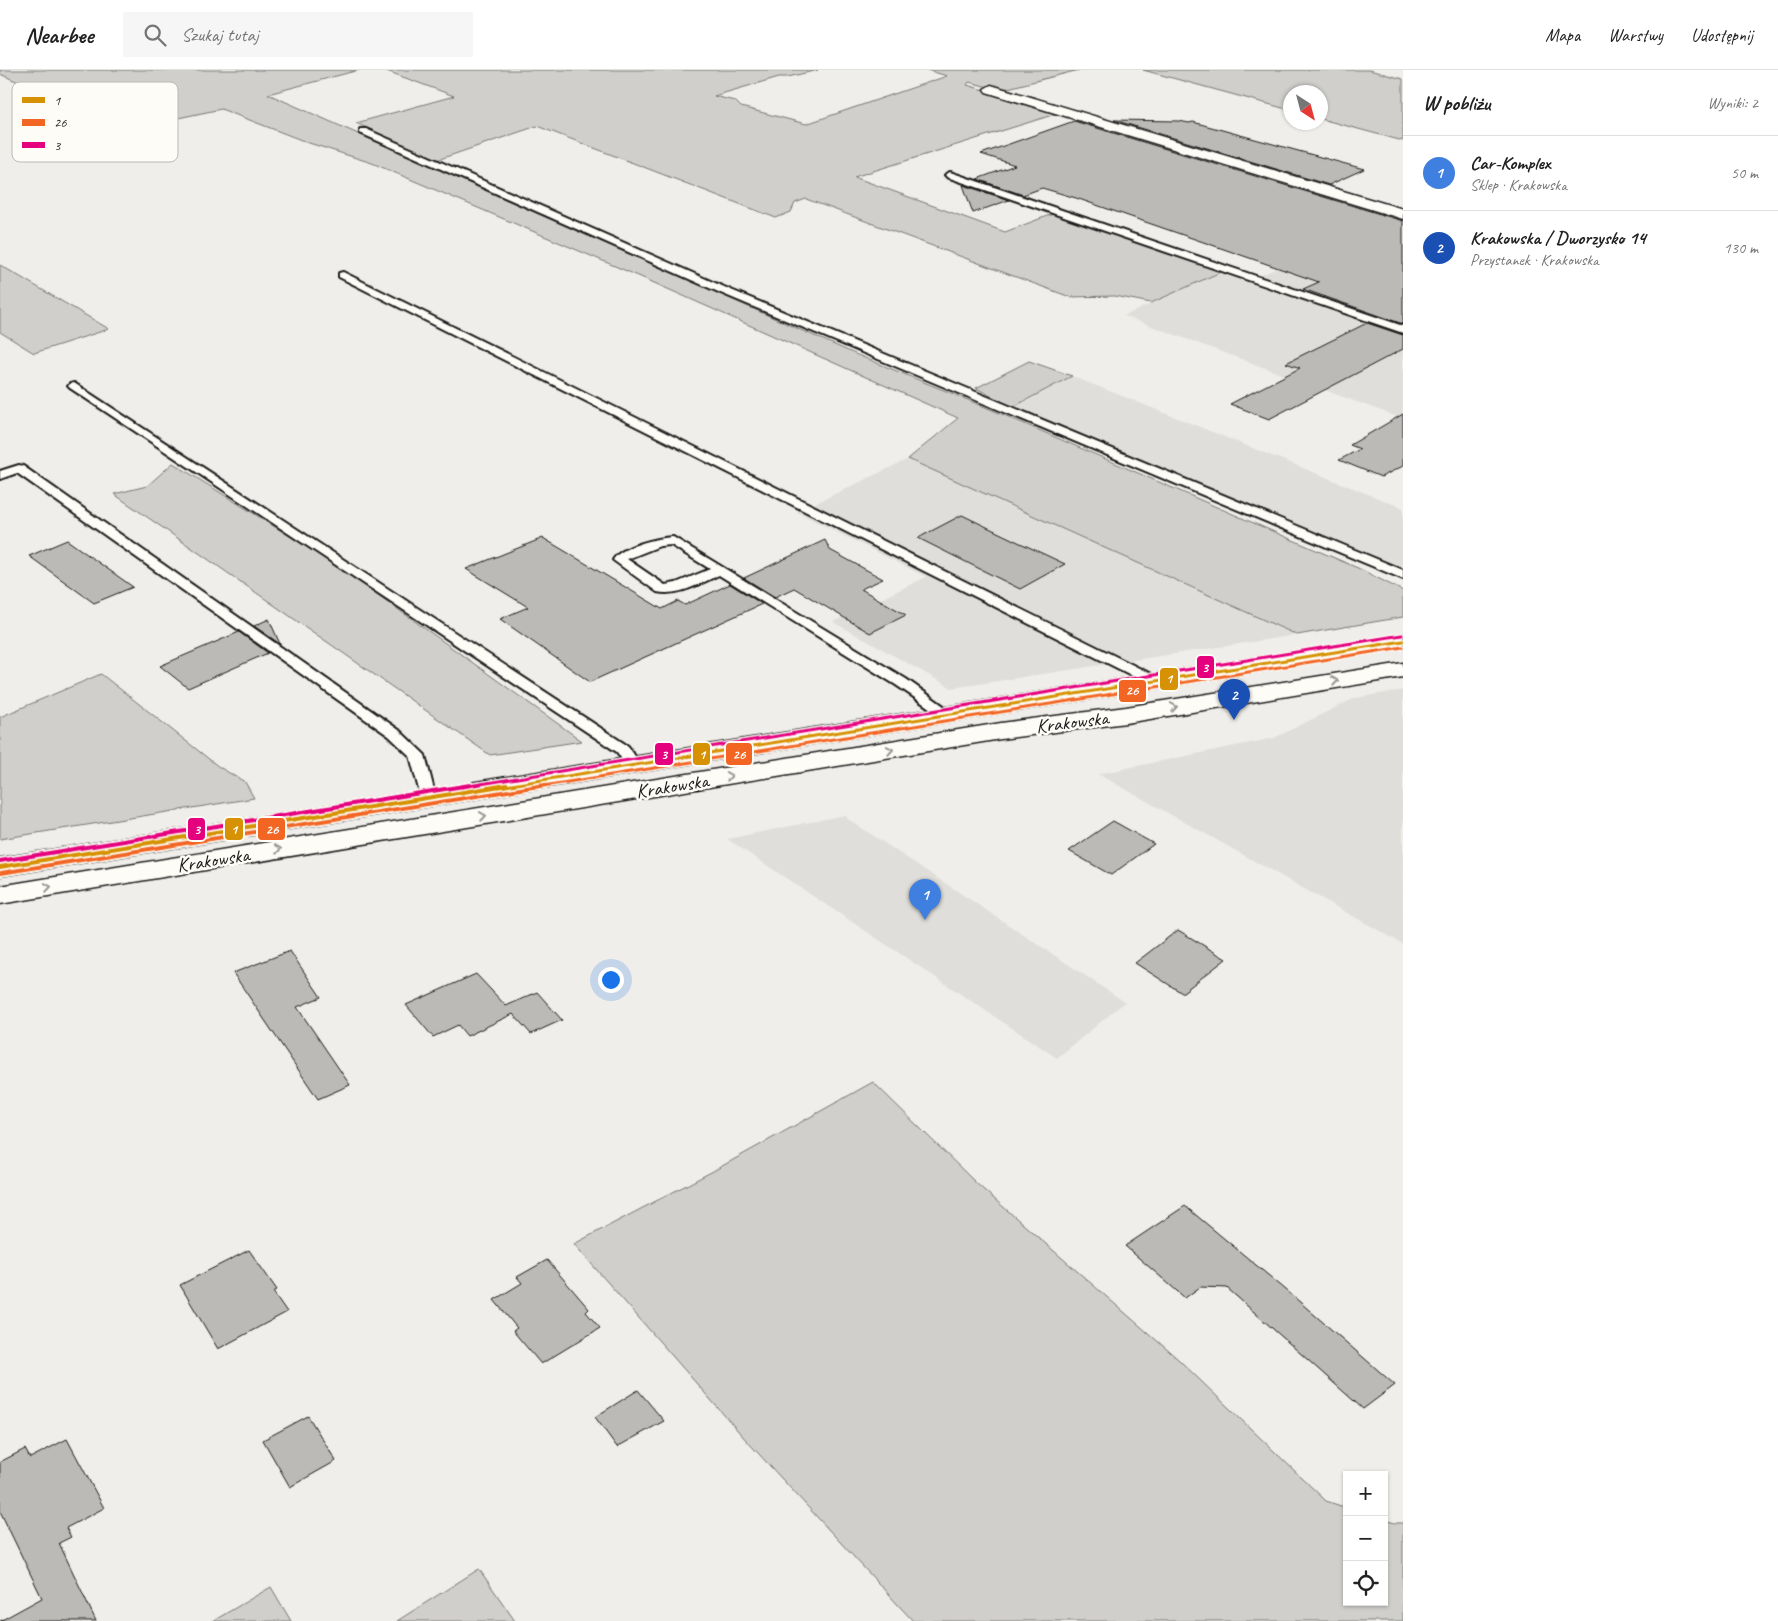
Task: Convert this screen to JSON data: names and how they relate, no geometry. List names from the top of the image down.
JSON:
{
  "streets": {
    "main road": ["Krakowska"]
  },
  "lines": ["transit line 3", "transit line 1", "transit line 26"],
  "legend": ["1", "26", "3"],
  "north": "bottom right",
  "page": {
    "header": "Nearbee",
    "search": "Szukaj tutaj",
    "nav": ["Mapa", "Warstwy", "Udostępnij"],
    "heading": ["W pobliżu", "Wyniki: 2"],
    "list": [
      {
        "mark": "1",
        "name": "Car-Komplex",
        "note": "Sklep · Krakowska",
        "value": "50 m"
      },
      {
        "mark": "2",
        "name": "Krakowska / Dworzysko 14",
        "note": "Przystanek · Krakowska",
        "value": "130 m"
      }
    ],
    "pins": ["2", "1"],
    "map_buttons": ["+", "−"]
  }
}
